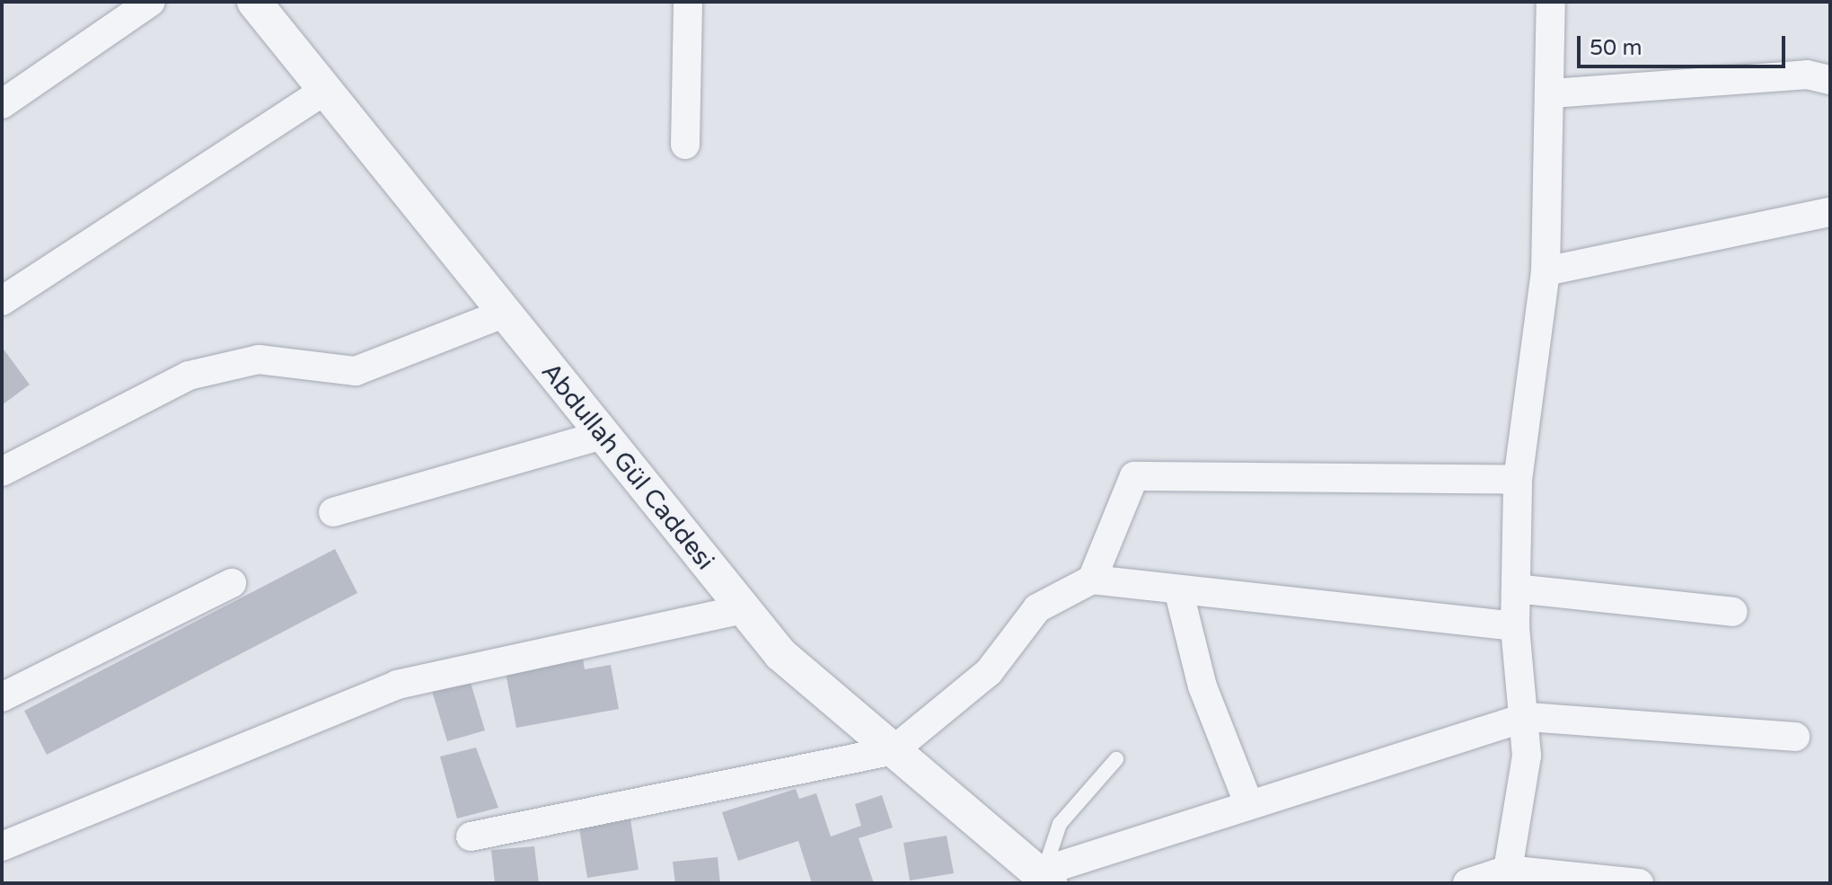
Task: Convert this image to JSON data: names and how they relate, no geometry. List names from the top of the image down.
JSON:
{
  "streets": {
    "street": ["Abdullah Gül Caddesi"]
  },
  "scale_bar": "50 m"
}
